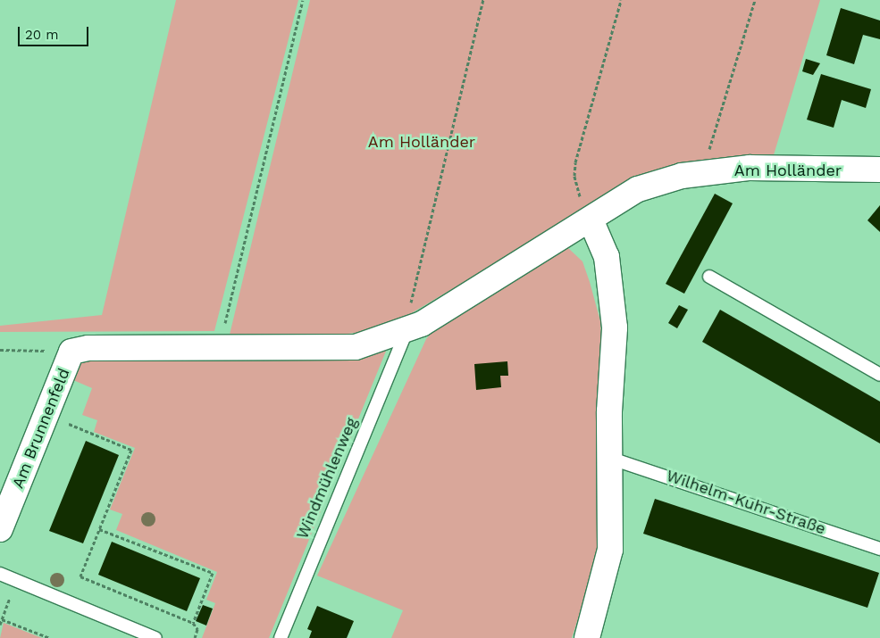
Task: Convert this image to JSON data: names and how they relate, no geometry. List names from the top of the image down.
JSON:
{
  "streets": {
    "street": ["Am Holländer", "Am Brunnenfeld"],
    "lane": ["Windmühlenweg", "Wilhelm-Kuhr-Straße"]
  },
  "crossings": [
    ["Am Holländer", "Am Brunnenfeld"],
    ["Am Holländer", "Windmühlenweg"]
  ],
  "parks": ["Am Holländer"],
  "scale_bar": "20 m"
}
